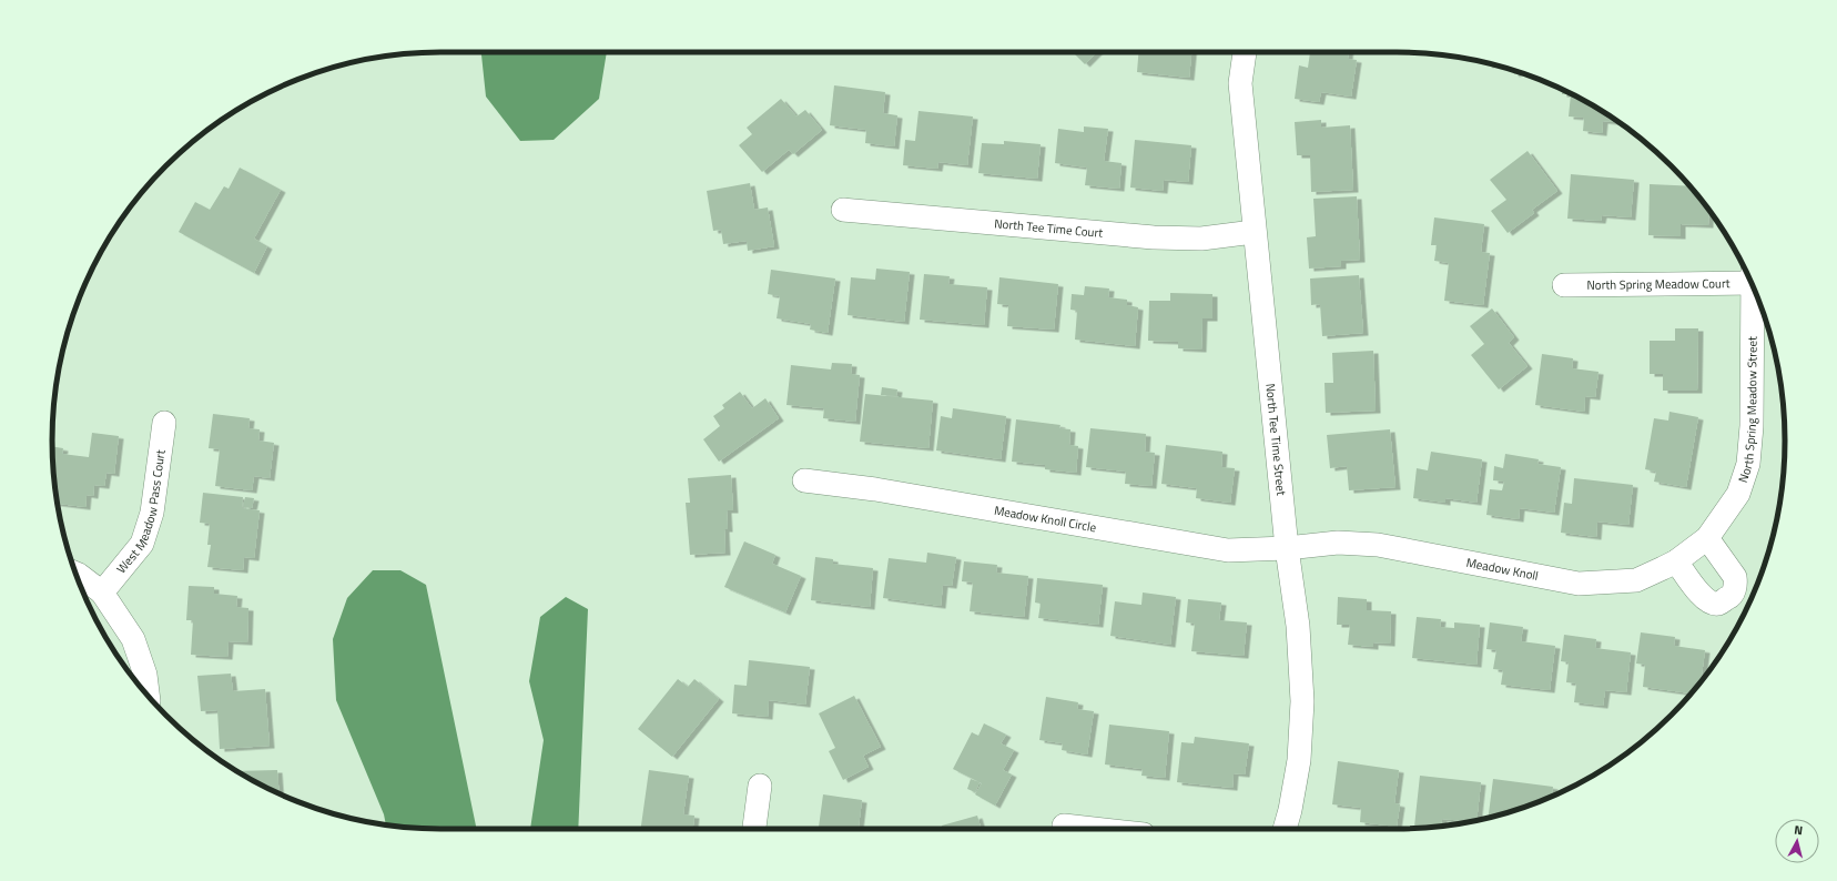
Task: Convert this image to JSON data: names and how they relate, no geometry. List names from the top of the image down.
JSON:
{
  "streets": {
    "street": [
      "North Tee Time Court",
      "North Spring Meadow Court",
      "North Spring Meadow Street",
      "North Tee Time Street",
      "West Meadow Pass Court",
      "Meadow Knoll Circle",
      "Meadow Knoll"
    ]
  },
  "crossings": [
    ["North Tee Time Court", "North Tee Time Street"],
    ["North Spring Meadow Street", "Meadow Knoll"],
    ["North Tee Time Street", "Meadow Knoll Circle"],
    ["North Tee Time Street", "Meadow Knoll"],
    ["Meadow Knoll Circle", "Meadow Knoll"]
  ],
  "north": "top"
}
